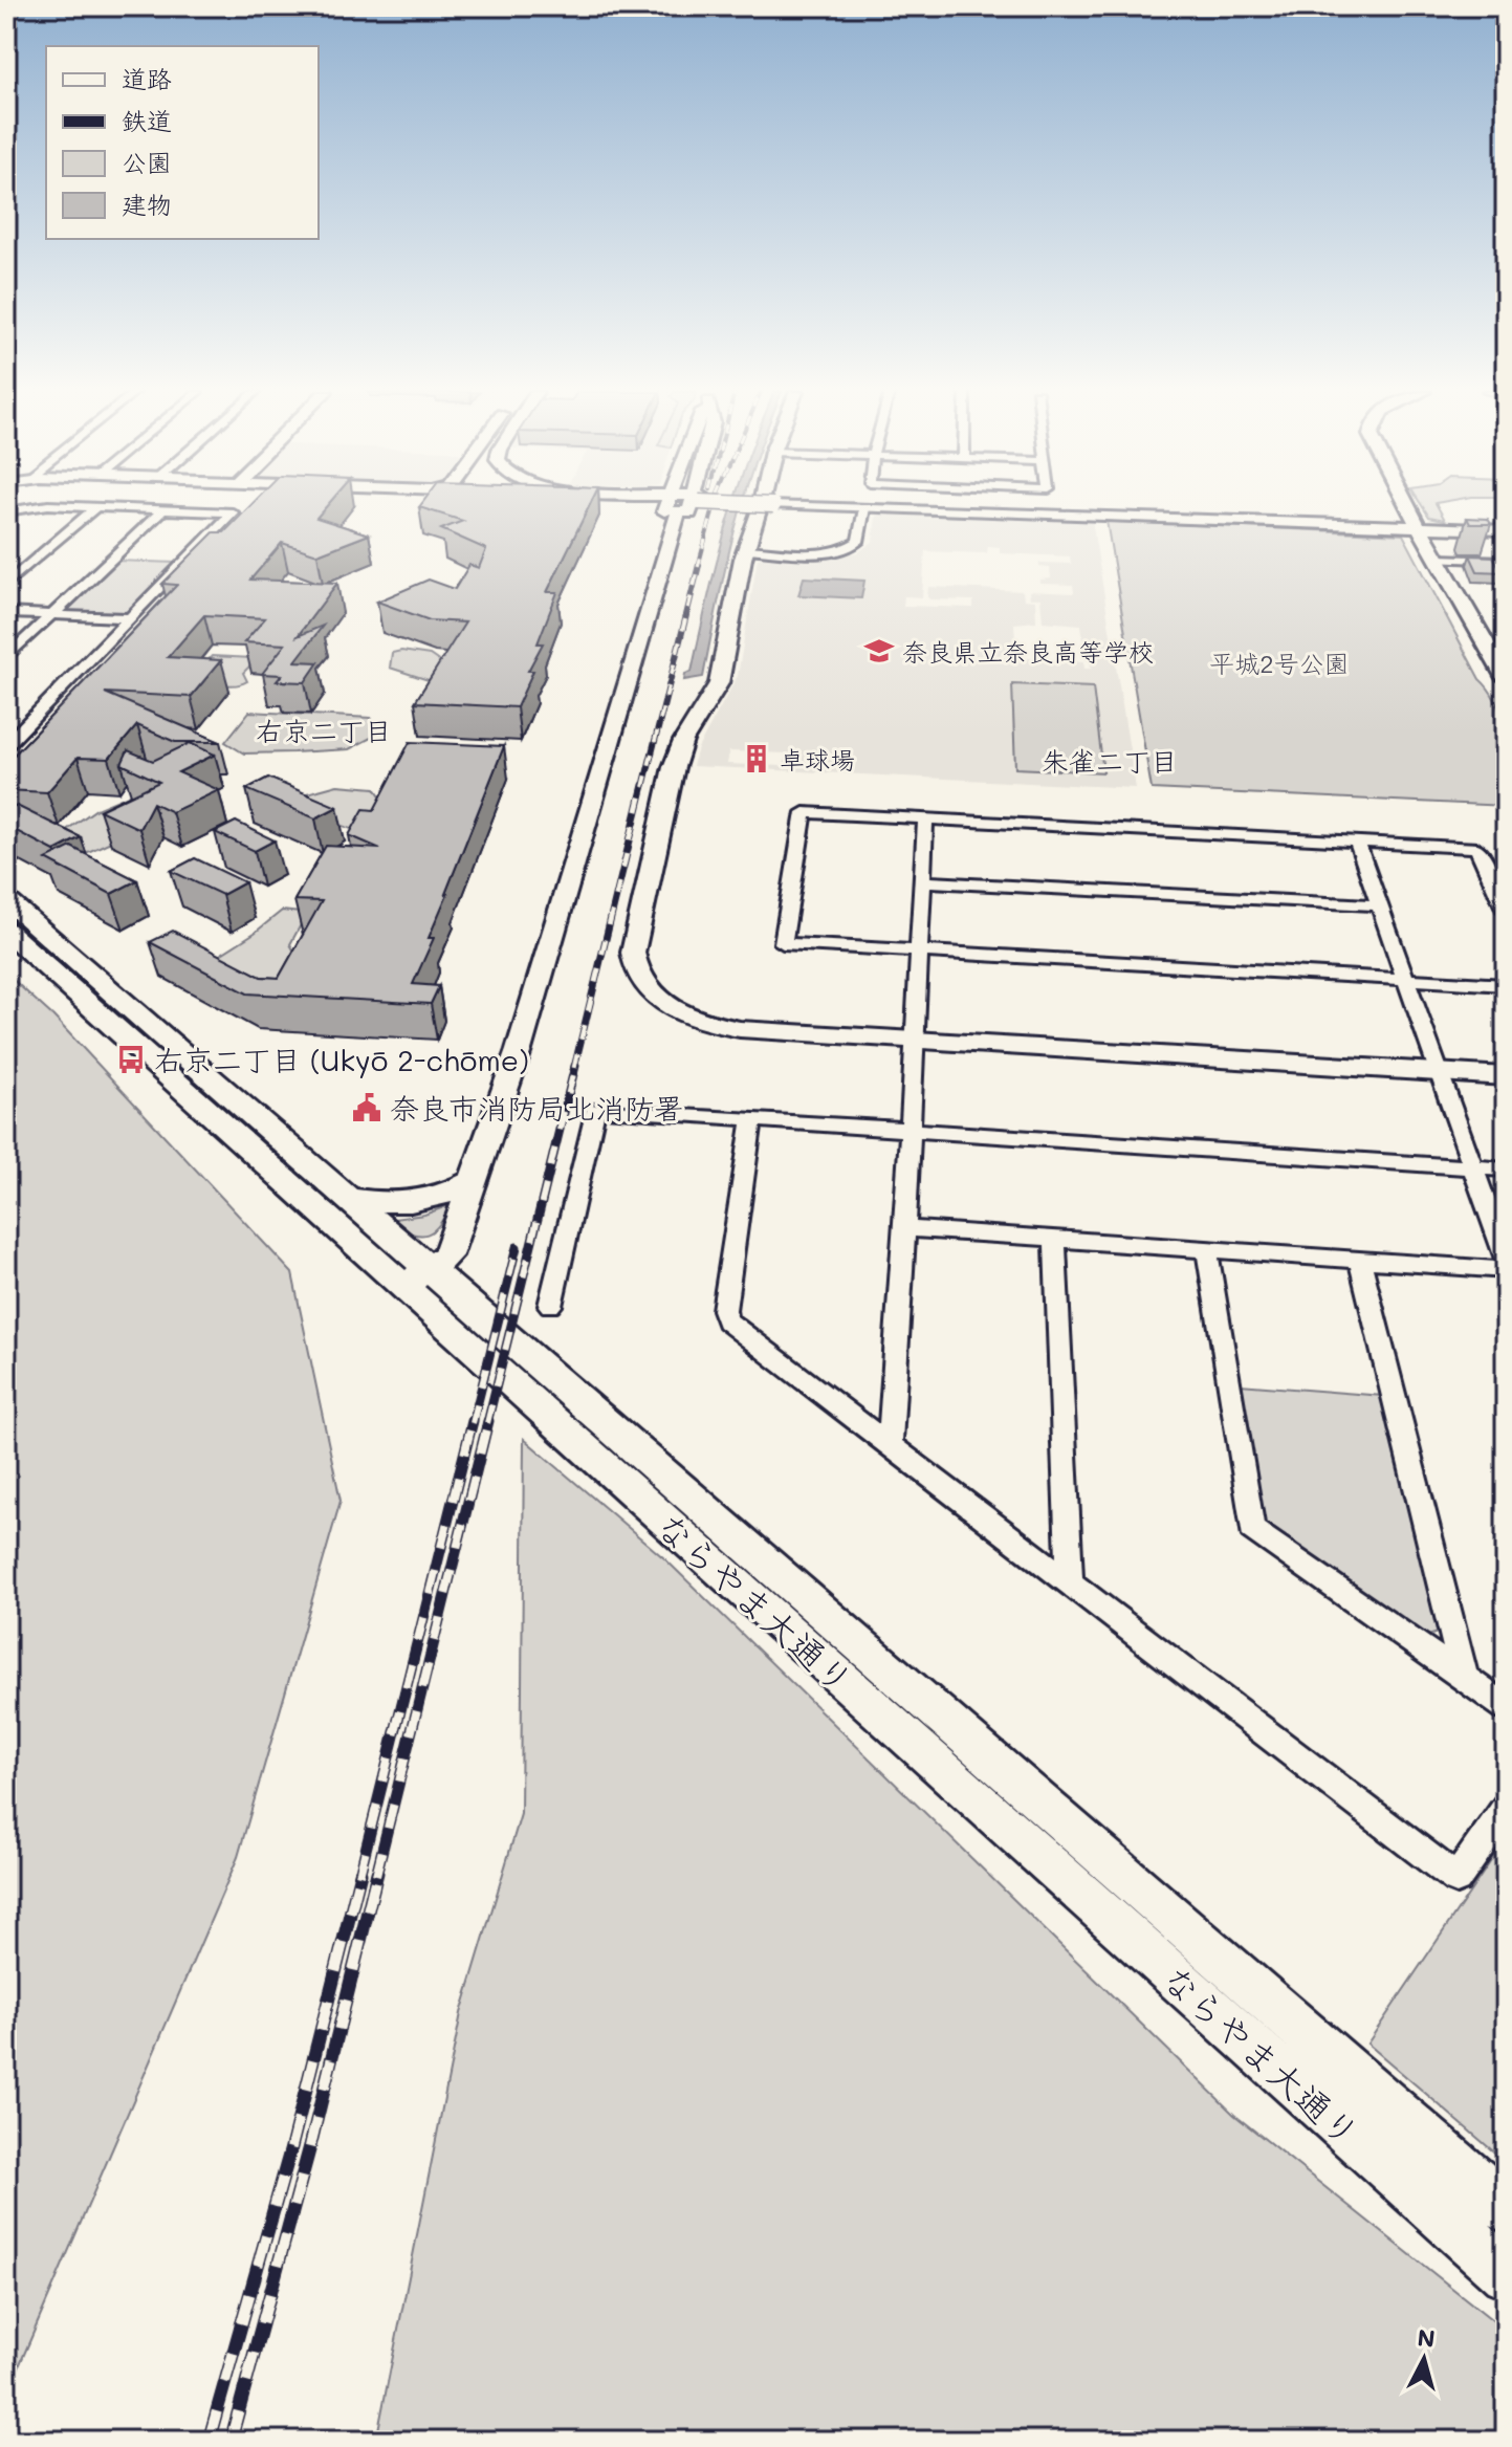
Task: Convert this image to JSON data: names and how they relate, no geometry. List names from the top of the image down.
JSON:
{
  "streets": {
    "street": ["ならやま大通り"]
  },
  "districts": ["右京二丁目", "朱雀二丁目"],
  "parks": ["平城2号公園"],
  "places": {
    "school or university": ["奈良県立奈良高等学校"],
    "building": ["卓球場"],
    "bus stop": ["右京二丁目 (Ukyō 2-chōme)"],
    "public building": ["奈良市消防局北消防署"]
  },
  "legend": [
    "道路",
    "鉄道",
    "公園",
    "建物"
  ],
  "north": "top"
}
